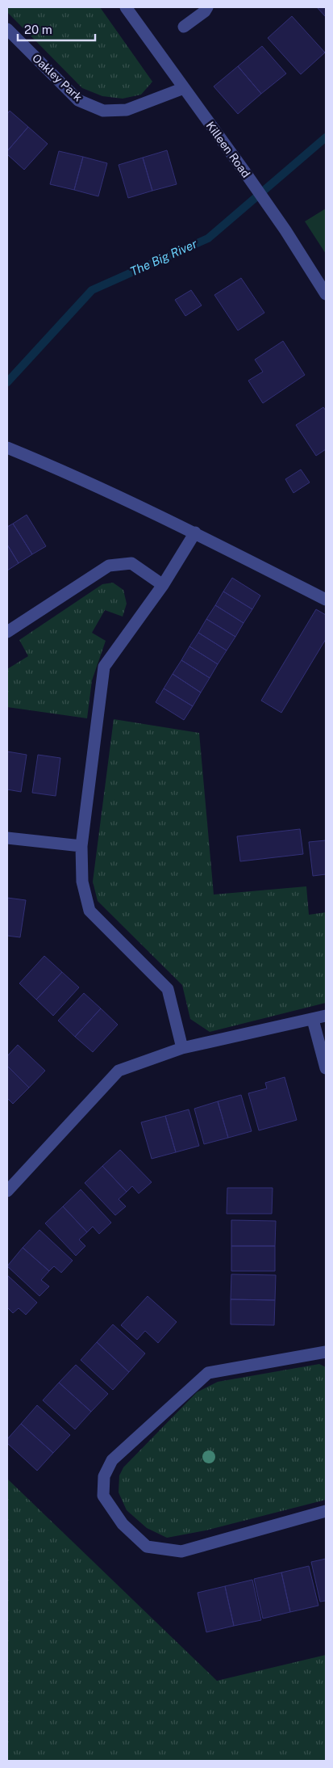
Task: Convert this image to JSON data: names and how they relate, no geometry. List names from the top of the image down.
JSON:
{
  "streets": {
    "street": ["Oakley Park", "Killeen Road"]
  },
  "crossings": [
    ["Oakley Park", "Killeen Road"]
  ],
  "water": ["The Big River"],
  "scale_bar": "20 m"
}
